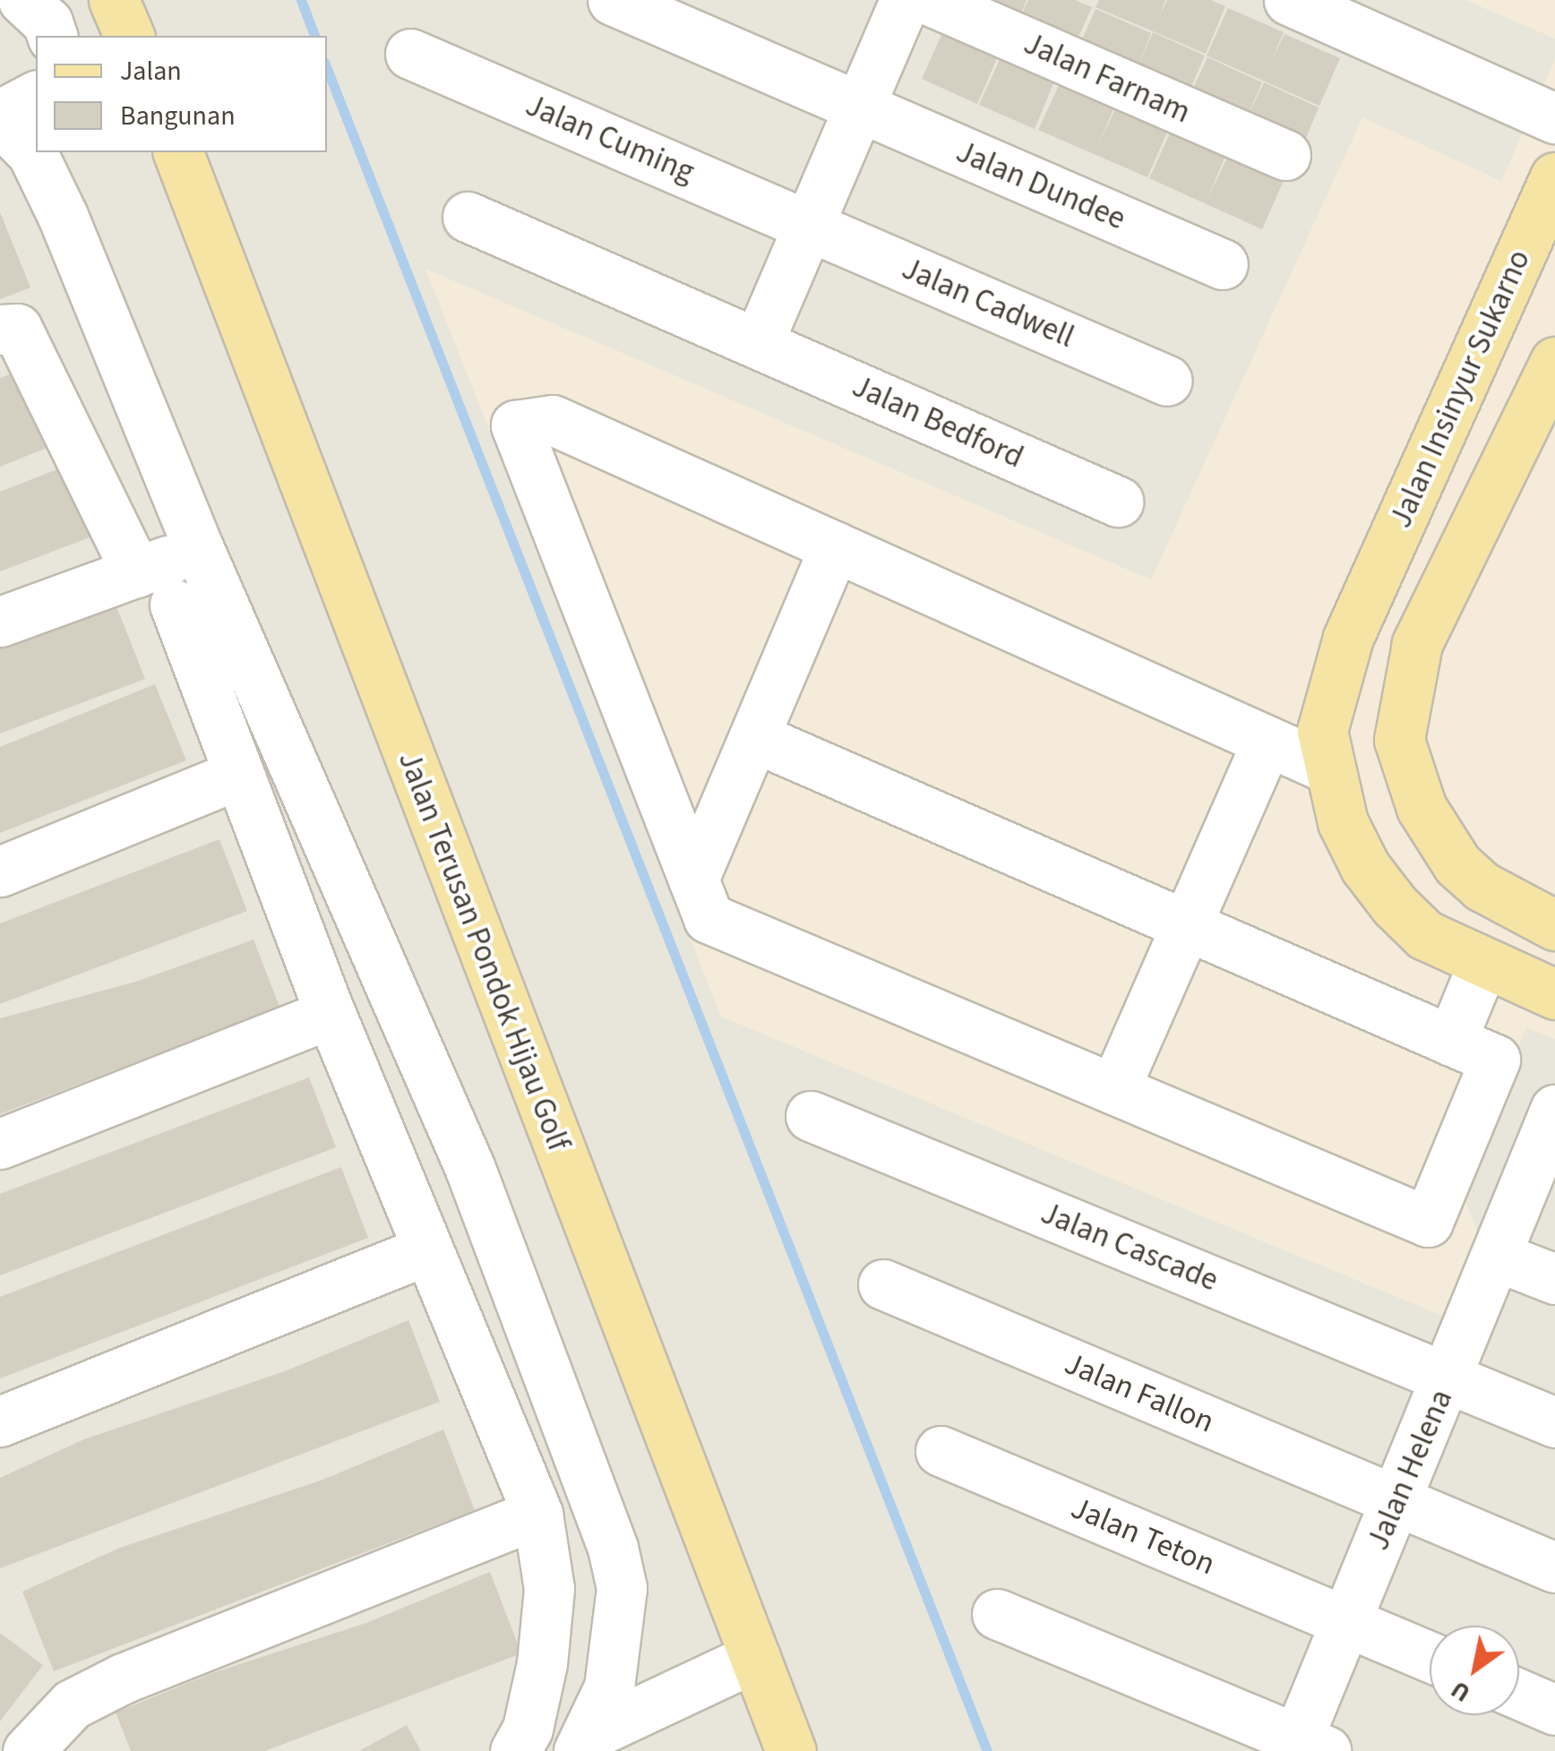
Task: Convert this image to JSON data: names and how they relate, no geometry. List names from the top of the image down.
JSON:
{
  "streets": {
    "main road": ["Jalan Insinyur Sukarno", "Jalan Terusan Pondok Hijau Golf"],
    "street": [
      "Jalan Farnam",
      "Jalan Cuming",
      "Jalan Dundee",
      "Jalan Cadwell",
      "Jalan Bedford",
      "Jalan Cascade",
      "Jalan Fallon",
      "Jalan Helena",
      "Jalan Teton"
    ]
  },
  "crossings": [
    ["Jalan Cuming", "Jalan Cadwell"],
    ["Jalan Cascade", "Jalan Helena"],
    ["Jalan Fallon", "Jalan Helena"],
    ["Jalan Helena", "Jalan Teton"]
  ],
  "legend": ["Jalan", "Bangunan"],
  "north": "bottom left"
}
